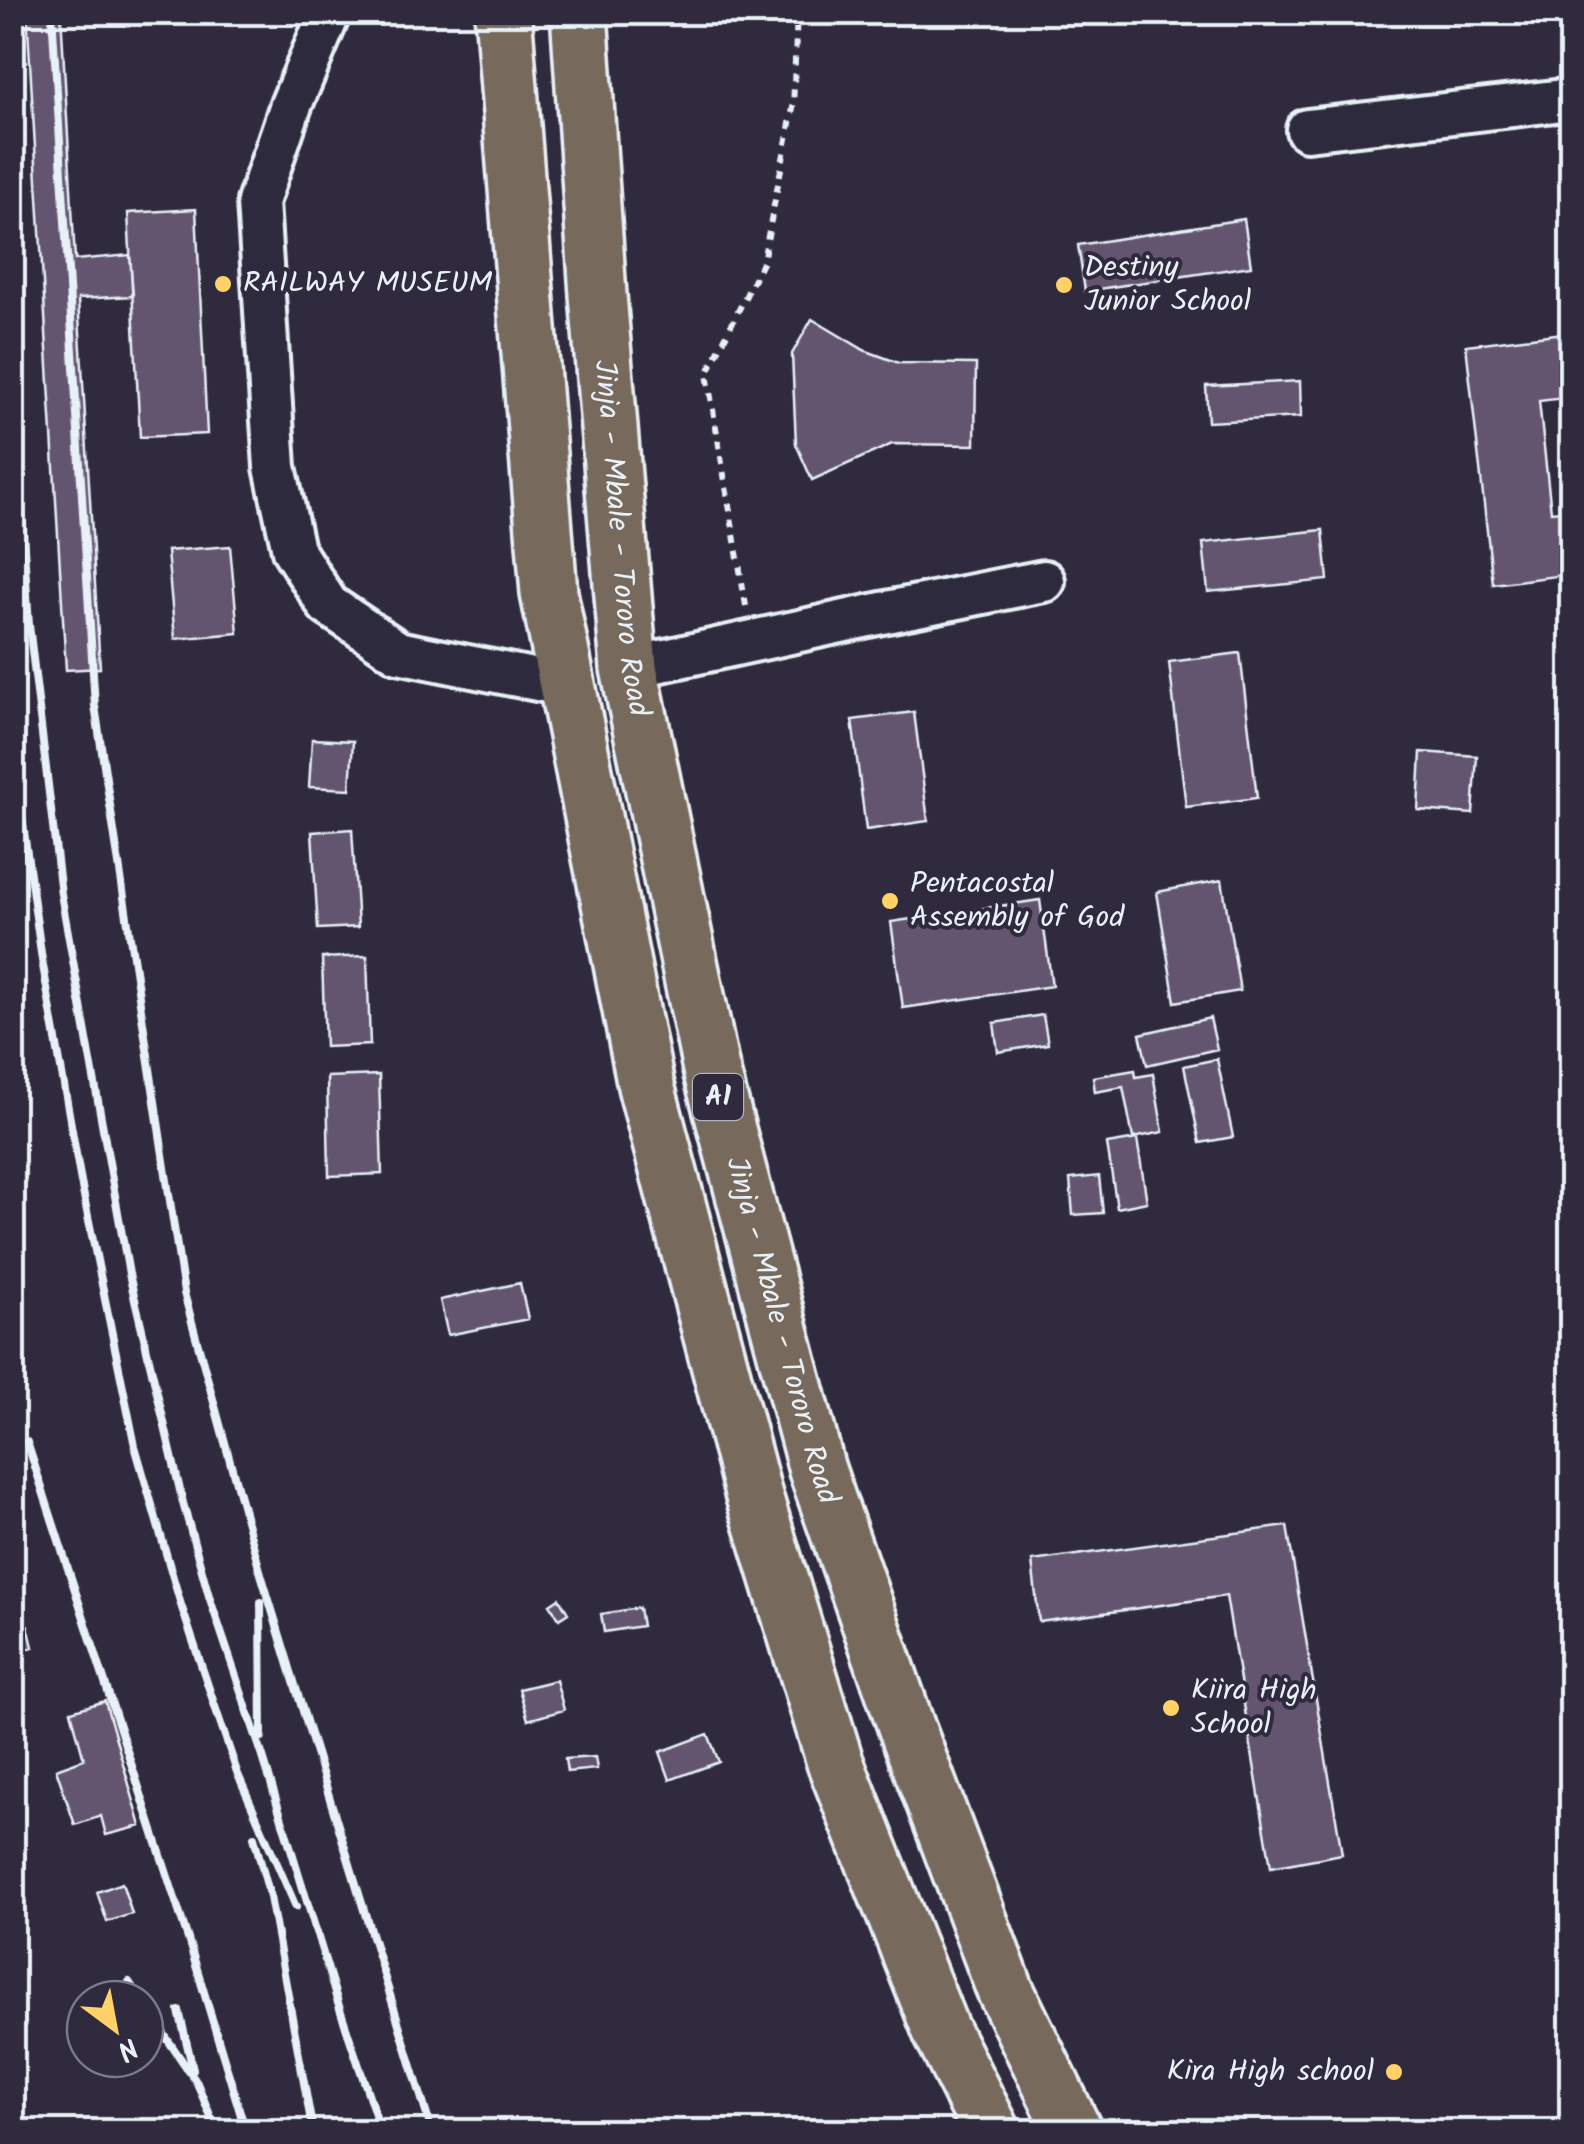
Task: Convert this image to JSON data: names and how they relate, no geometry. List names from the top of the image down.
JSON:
{
  "streets": {
    "highway": ["Jinja - Mbale - Tororo Road", "A1"]
  },
  "places": [
    "RAILWAY MUSEUM",
    "Destiny Junior School",
    "Pentacostal Assembly of God",
    "Kiira High School",
    "Kira High school"
  ],
  "north": "bottom right"
}
